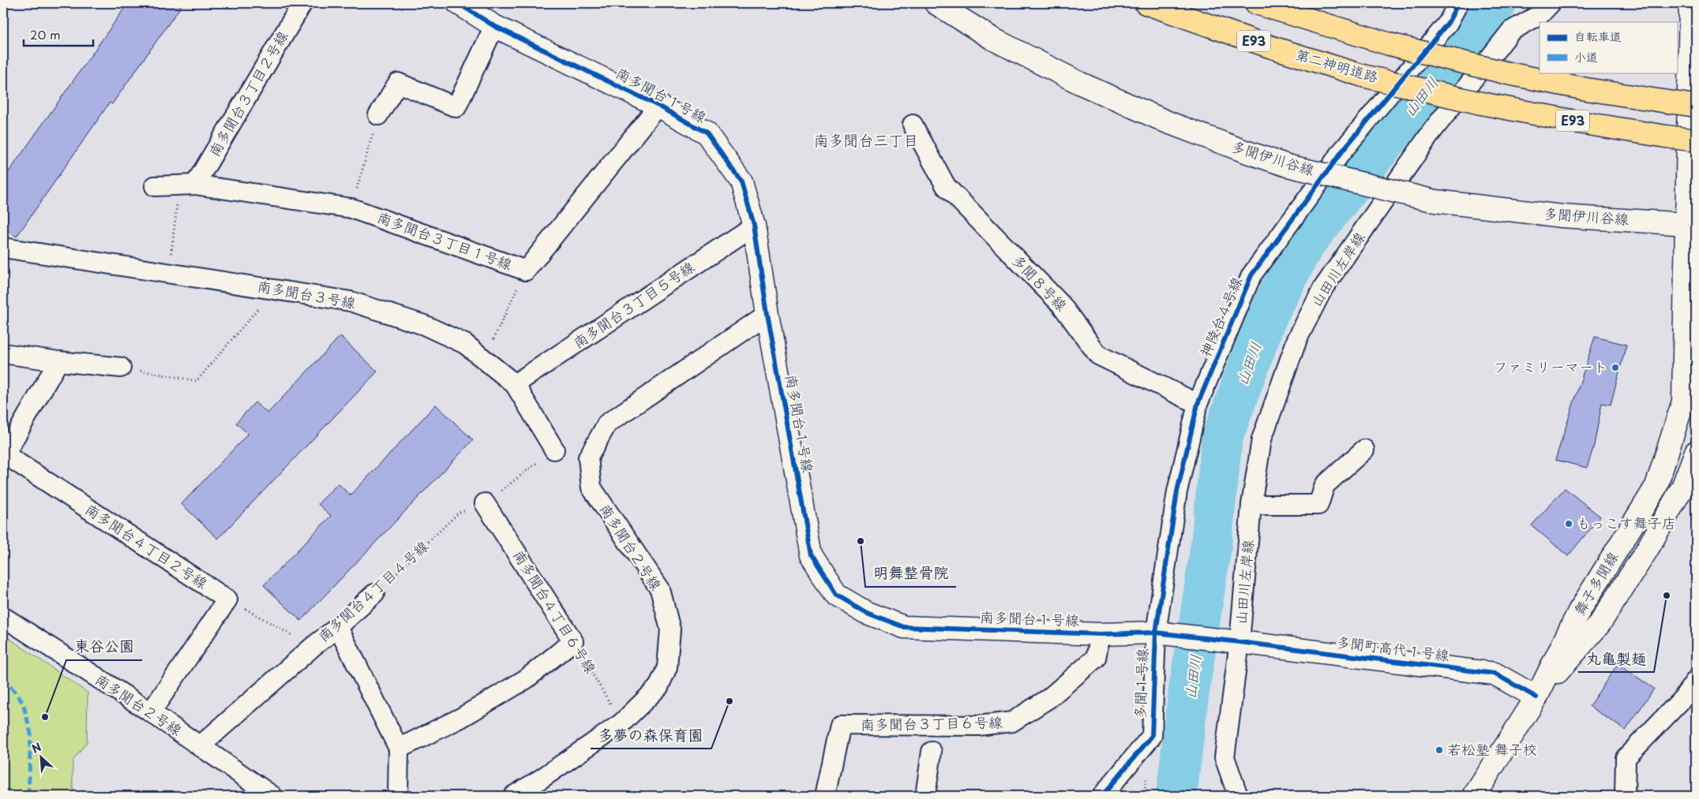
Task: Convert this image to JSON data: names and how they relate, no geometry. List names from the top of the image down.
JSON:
{
  "streets": {
    "highway": ["E93", "第二神明道路"],
    "street": [
      "南多聞台３丁目２号線",
      "南多聞台１号線",
      "多聞伊川谷線",
      "南多聞台３丁目１号線",
      "山田川左岸線",
      "多聞８号線",
      "南多聞台３号線",
      "南多聞台３丁目５号線",
      "神陵台４号線",
      "南多聞台４丁目２号線",
      "南多聞台２号線",
      "舞子多聞線",
      "南多聞台４丁目４号線",
      "南多聞台４丁目６号線",
      "多聞町高代１号線",
      "多聞１号線",
      "南多聞台３丁目６号線"
    ]
  },
  "crossings": [
    ["南多聞台３丁目２号線", "南多聞台３丁目１号線"],
    ["南多聞台１号線", "南多聞台３丁目１号線"],
    ["南多聞台１号線", "山田川左岸線"],
    ["南多聞台１号線", "南多聞台３丁目５号線"],
    ["南多聞台１号線", "神陵台４号線"],
    ["南多聞台１号線", "南多聞台２号線"],
    ["南多聞台１号線", "多聞町高代１号線"],
    ["南多聞台１号線", "多聞１号線"],
    ["南多聞台１号線", "南多聞台３丁目６号線"],
    ["多聞伊川谷線", "舞子多聞線"],
    ["山田川左岸線", "多聞町高代１号線"],
    ["多聞８号線", "神陵台４号線"],
    ["南多聞台３号線", "南多聞台３丁目５号線"],
    ["南多聞台３号線", "南多聞台４丁目４号線"],
    ["神陵台４号線", "多聞１号線"],
    ["南多聞台２号線", "南多聞台４丁目４号線"],
    ["南多聞台２号線", "南多聞台４丁目６号線"],
    ["舞子多聞線", "多聞町高代１号線"],
    ["南多聞台４丁目４号線", "南多聞台４丁目６号線"]
  ],
  "districts": ["南多聞台三丁目"],
  "water": ["山田川"],
  "places": [
    "ファミリーマート",
    "もっこす舞子店",
    "明舞整骨院",
    "丸亀製麺",
    "多夢の森保育園",
    "東谷公園",
    "若松塾 舞子校"
  ],
  "legend": ["自転車道", "小道"],
  "scale_bar": "20 m",
  "north": "top left"
}
